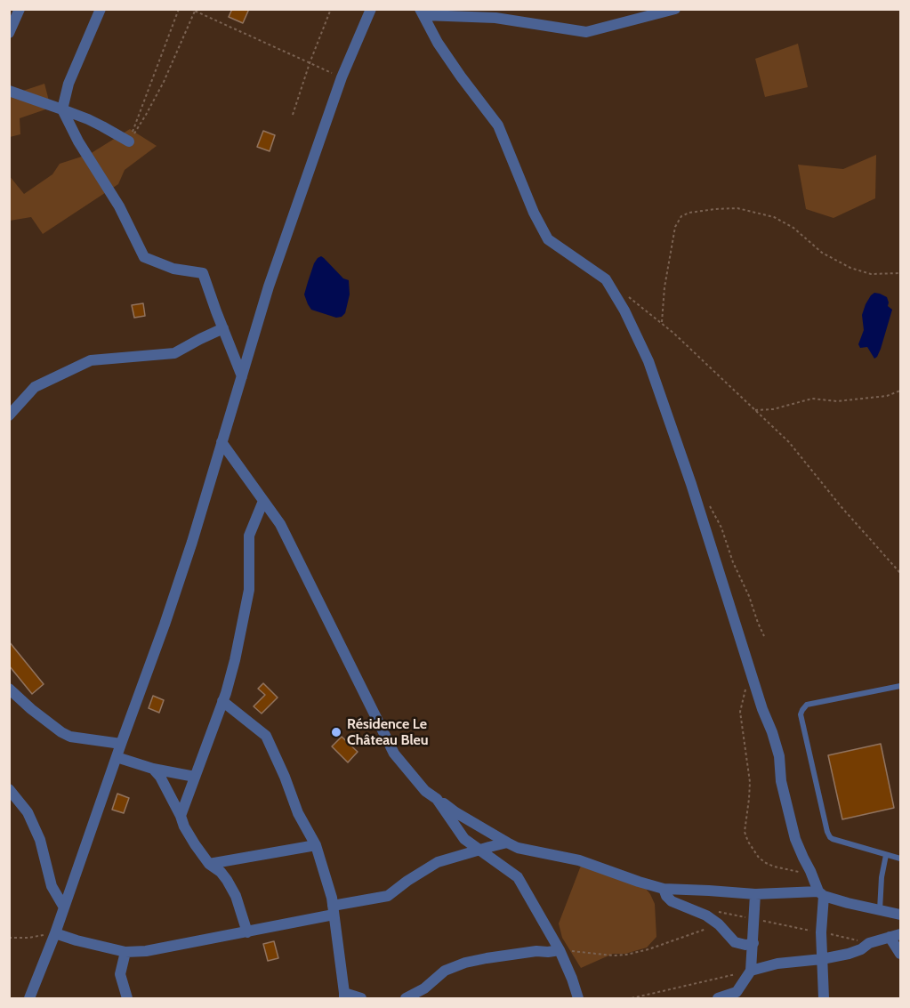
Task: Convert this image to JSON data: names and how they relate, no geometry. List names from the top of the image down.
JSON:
{
  "places": ["Résidence Le Château Bleu"]
}
